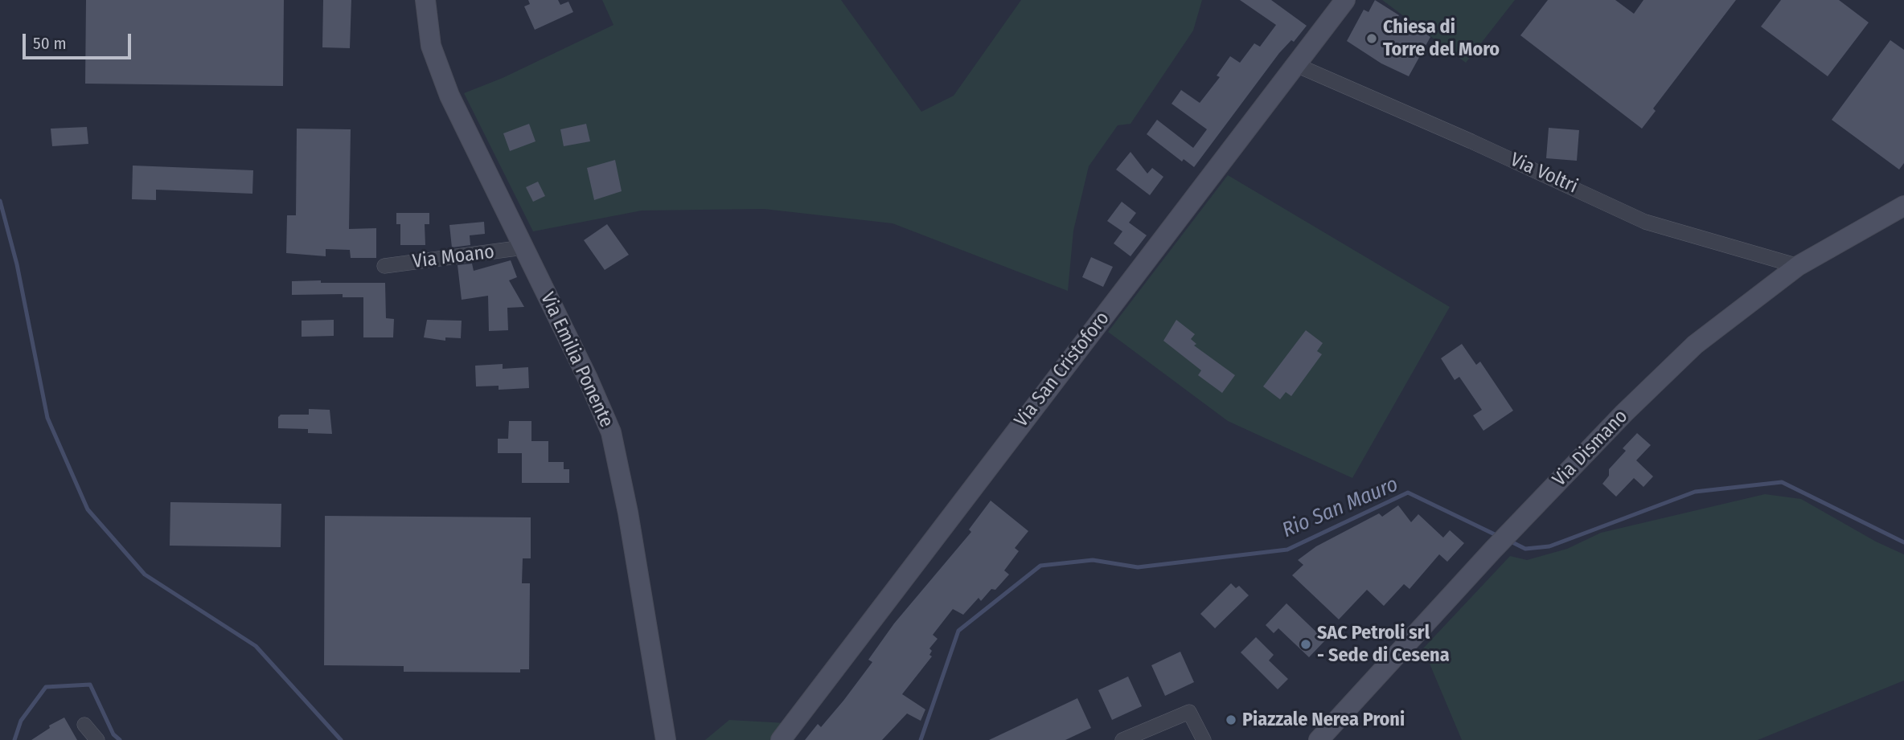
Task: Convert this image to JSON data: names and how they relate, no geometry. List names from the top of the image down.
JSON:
{
  "streets": {
    "main road": ["Via Emilia Ponente", "Via San Cristoforo", "Via Dismano"],
    "street": ["Via Voltri", "Via Moano"]
  },
  "crossings": [
    ["Via Voltri", "Via San Cristoforo"],
    ["Via Voltri", "Via Dismano"],
    ["Via Moano", "Via Emilia Ponente"]
  ],
  "water": ["Rio San Mauro"],
  "places": ["Chiesa di Torre del Moro", "SAC Petroli srl - Sede di Cesena", "Piazzale Nerea Proni"],
  "scale_bar": "50 m"
}
